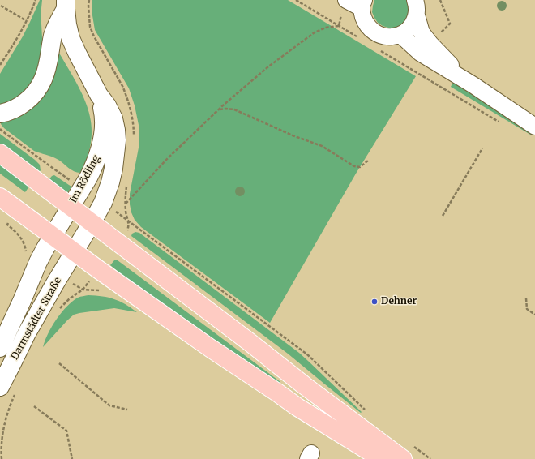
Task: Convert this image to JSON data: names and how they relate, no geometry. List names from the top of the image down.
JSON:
{
  "streets": {
    "street": ["Im Rödling", "Darmstädter Straße"]
  },
  "crossings": [
    ["Im Rödling", "Darmstädter Straße"]
  ],
  "places": ["Dehner"]
}
